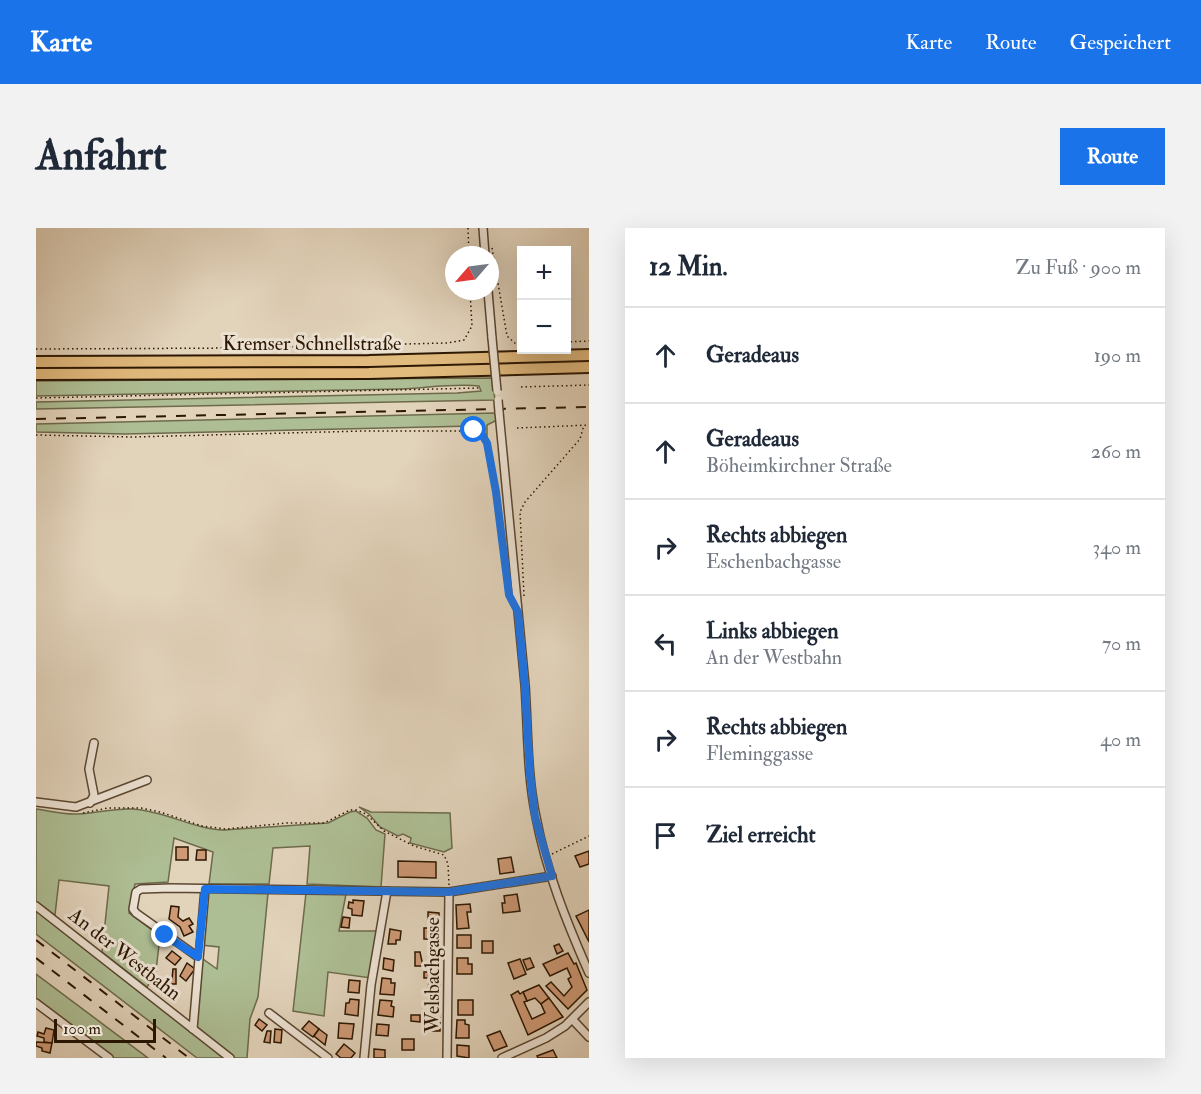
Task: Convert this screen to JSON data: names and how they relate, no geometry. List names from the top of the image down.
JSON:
{
  "streets": {
    "highway": ["Kremser Schnellstraße"],
    "street": ["An der Westbahn", "Welsbachgasse"]
  },
  "scale_bar": "100 m",
  "north": "bottom left",
  "page": {
    "header": "Karte",
    "nav": ["Karte", "Route", "Gespeichert"],
    "buttons": "Route",
    "title": "Anfahrt",
    "heading": ["12 Min.", "Zu Fuß · 900 m"],
    "map_buttons": ["+", "−"],
    "list": [
      ["Geradeaus", "190 m"],
      ["Geradeaus", "Böheimkirchner Straße", "260 m"],
      ["Rechts abbiegen", "Eschenbachgasse", "340 m"],
      ["Links abbiegen", "An der Westbahn", "70 m"],
      ["Rechts abbiegen", "Fleminggasse", "40 m"],
      "Ziel erreicht"
    ],
    "scale": "100 m"
  }
}
